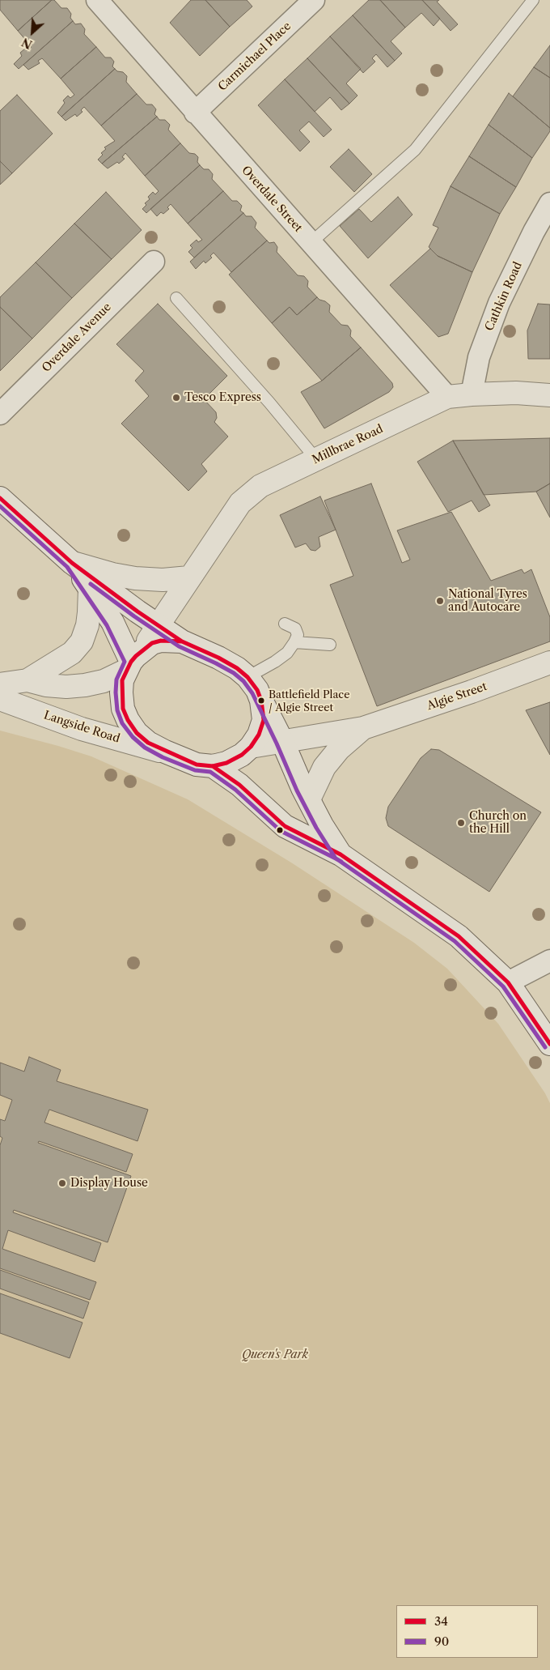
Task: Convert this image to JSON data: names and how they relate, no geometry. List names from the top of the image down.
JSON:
{
  "streets": {
    "street": [
      "Carmichael Place",
      "Overdale Street",
      "Cathkin Road",
      "Overdale Avenue",
      "Millbrae Road",
      "Algie Street",
      "Langside Road"
    ]
  },
  "crossings": [
    ["Carmichael Place", "Overdale Street"],
    ["Overdale Street", "Millbrae Road"],
    ["Cathkin Road", "Millbrae Road"],
    ["Millbrae Road", "Algie Street"],
    ["Millbrae Road", "Langside Road"],
    ["Algie Street", "Langside Road"]
  ],
  "parks": ["Queen's Park"],
  "places": [
    "Tesco Express",
    "National Tyres and Autocare",
    "Battlefield Place / Algie Street",
    "Church on the Hill",
    "Display House"
  ],
  "lines": ["transit line 34", "transit line 90"],
  "legend": ["34", "90"],
  "north": "bottom left"
}
